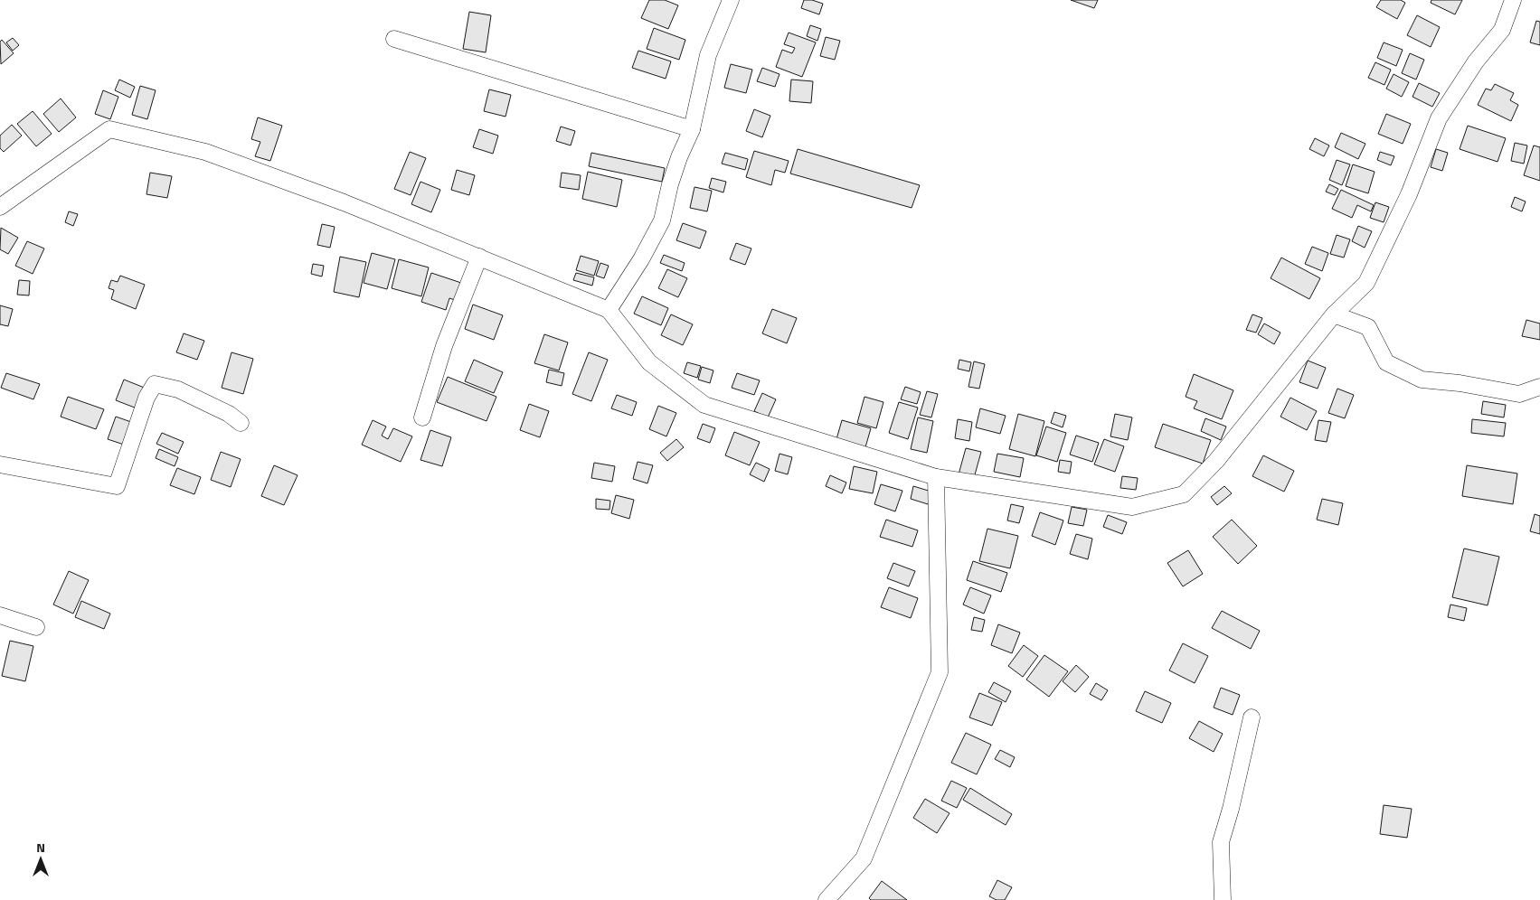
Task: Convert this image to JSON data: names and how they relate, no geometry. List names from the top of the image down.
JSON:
{
  "north": "top"
}
